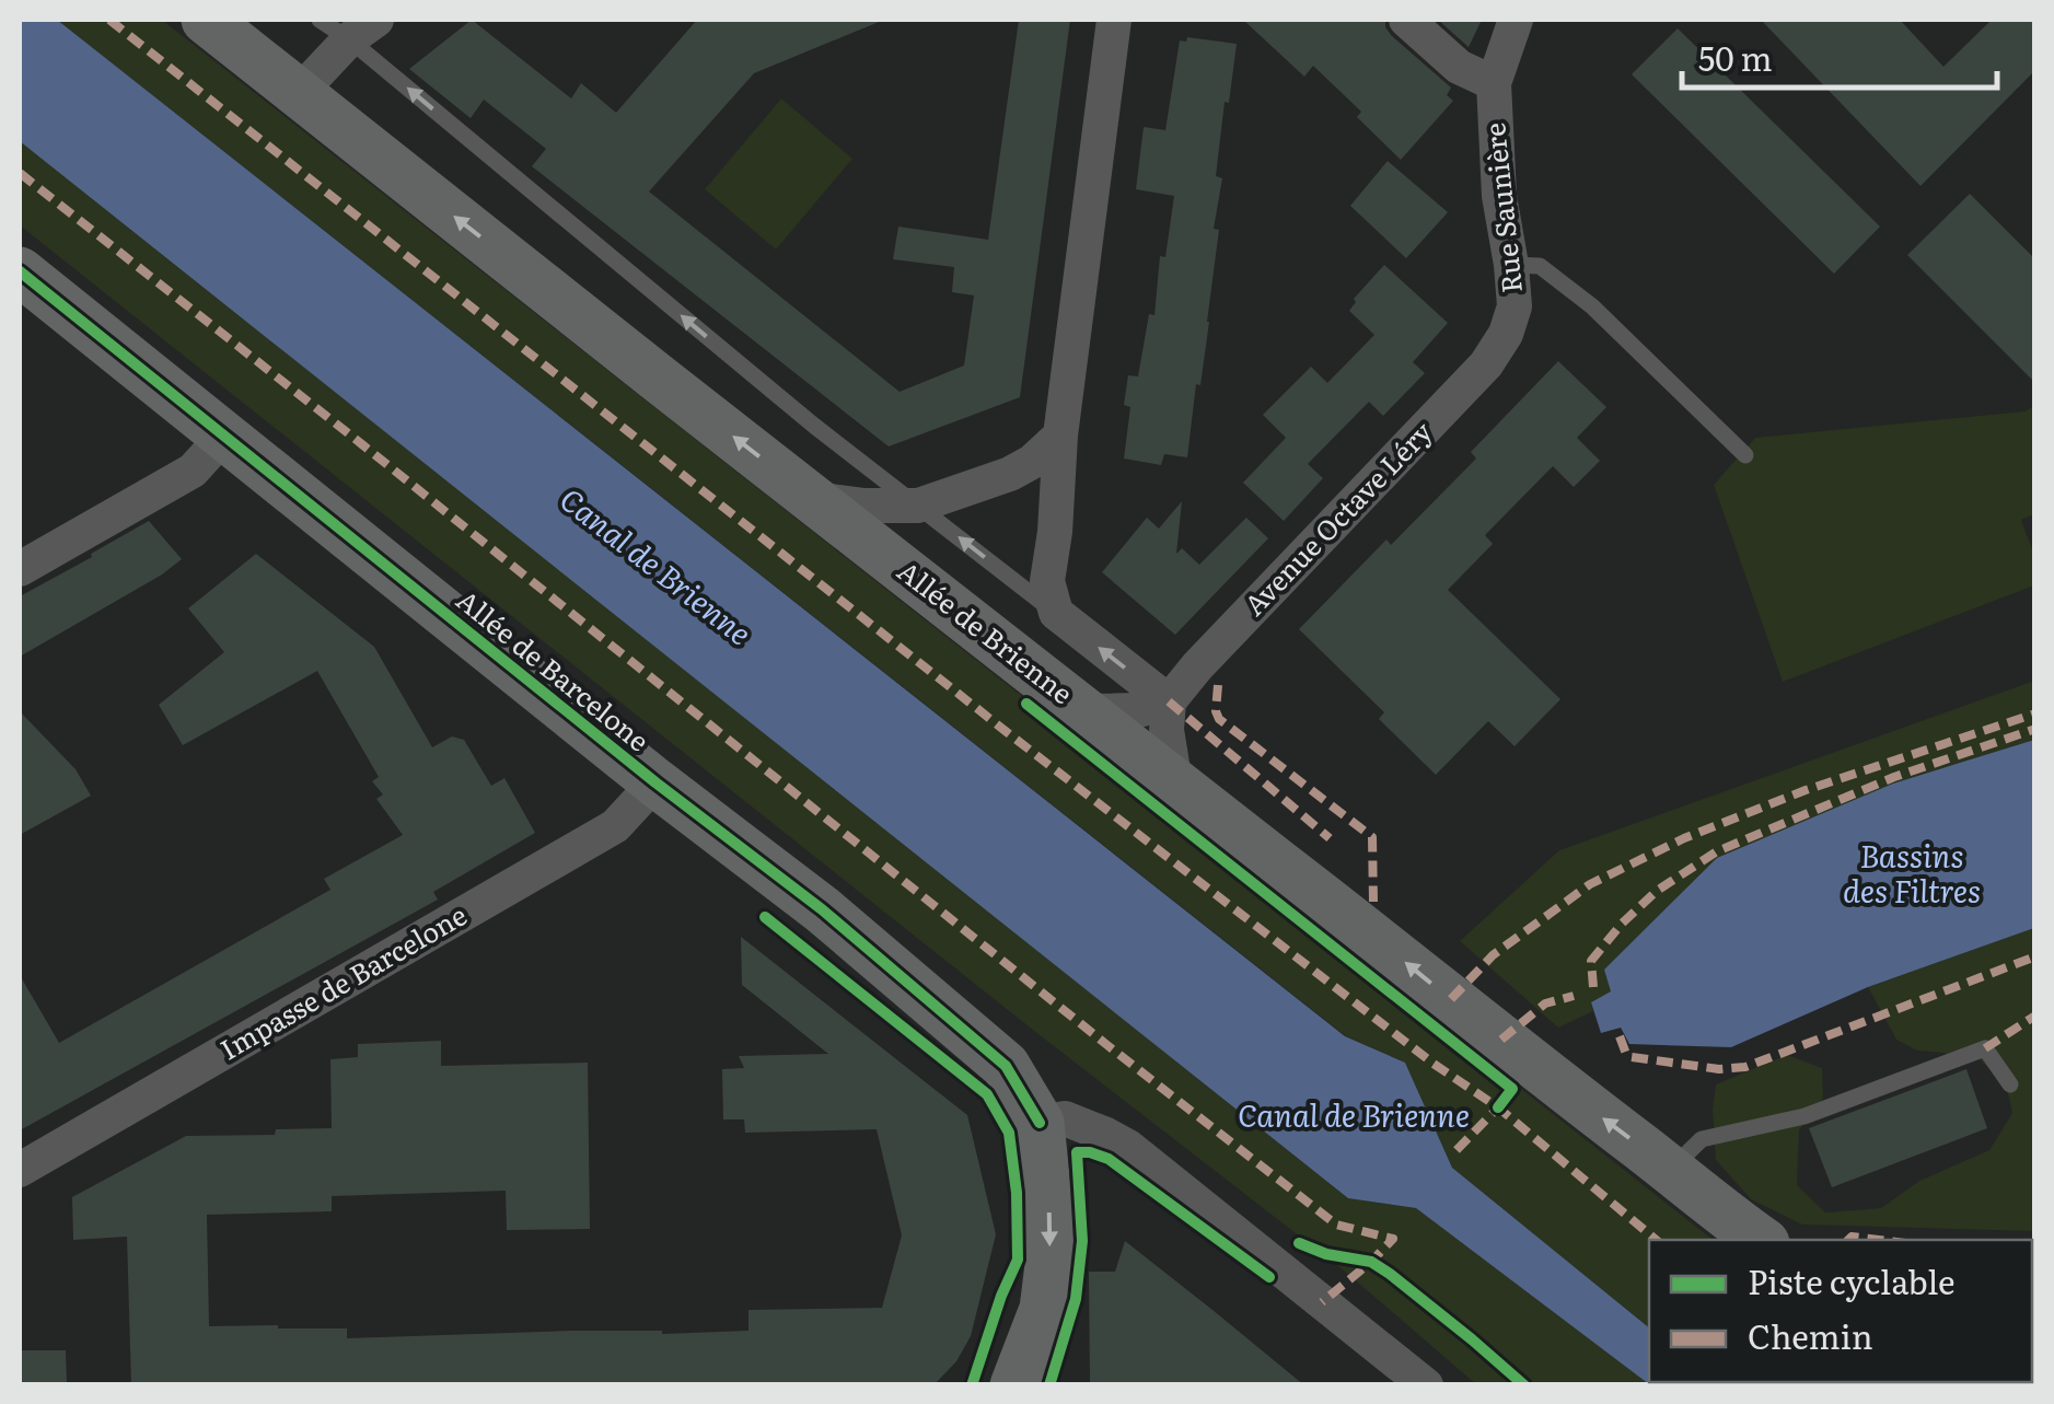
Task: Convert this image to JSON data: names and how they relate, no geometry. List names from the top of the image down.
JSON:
{
  "streets": {
    "main road": ["Allée de Brienne", "Allée de Barcelone"],
    "street": ["Rue Saunière", "Avenue Octave Léry", "Impasse de Barcelone"]
  },
  "crossings": [
    ["Rue Saunière", "Avenue Octave Léry"],
    ["Allée de Barcelone", "Impasse de Barcelone"]
  ],
  "one_way": ["Allée de Brienne"],
  "water": ["Canal de Brienne", "Bassins des Filtres"],
  "legend": ["Piste cyclable", "Chemin"],
  "scale_bar": "50 m"
}
